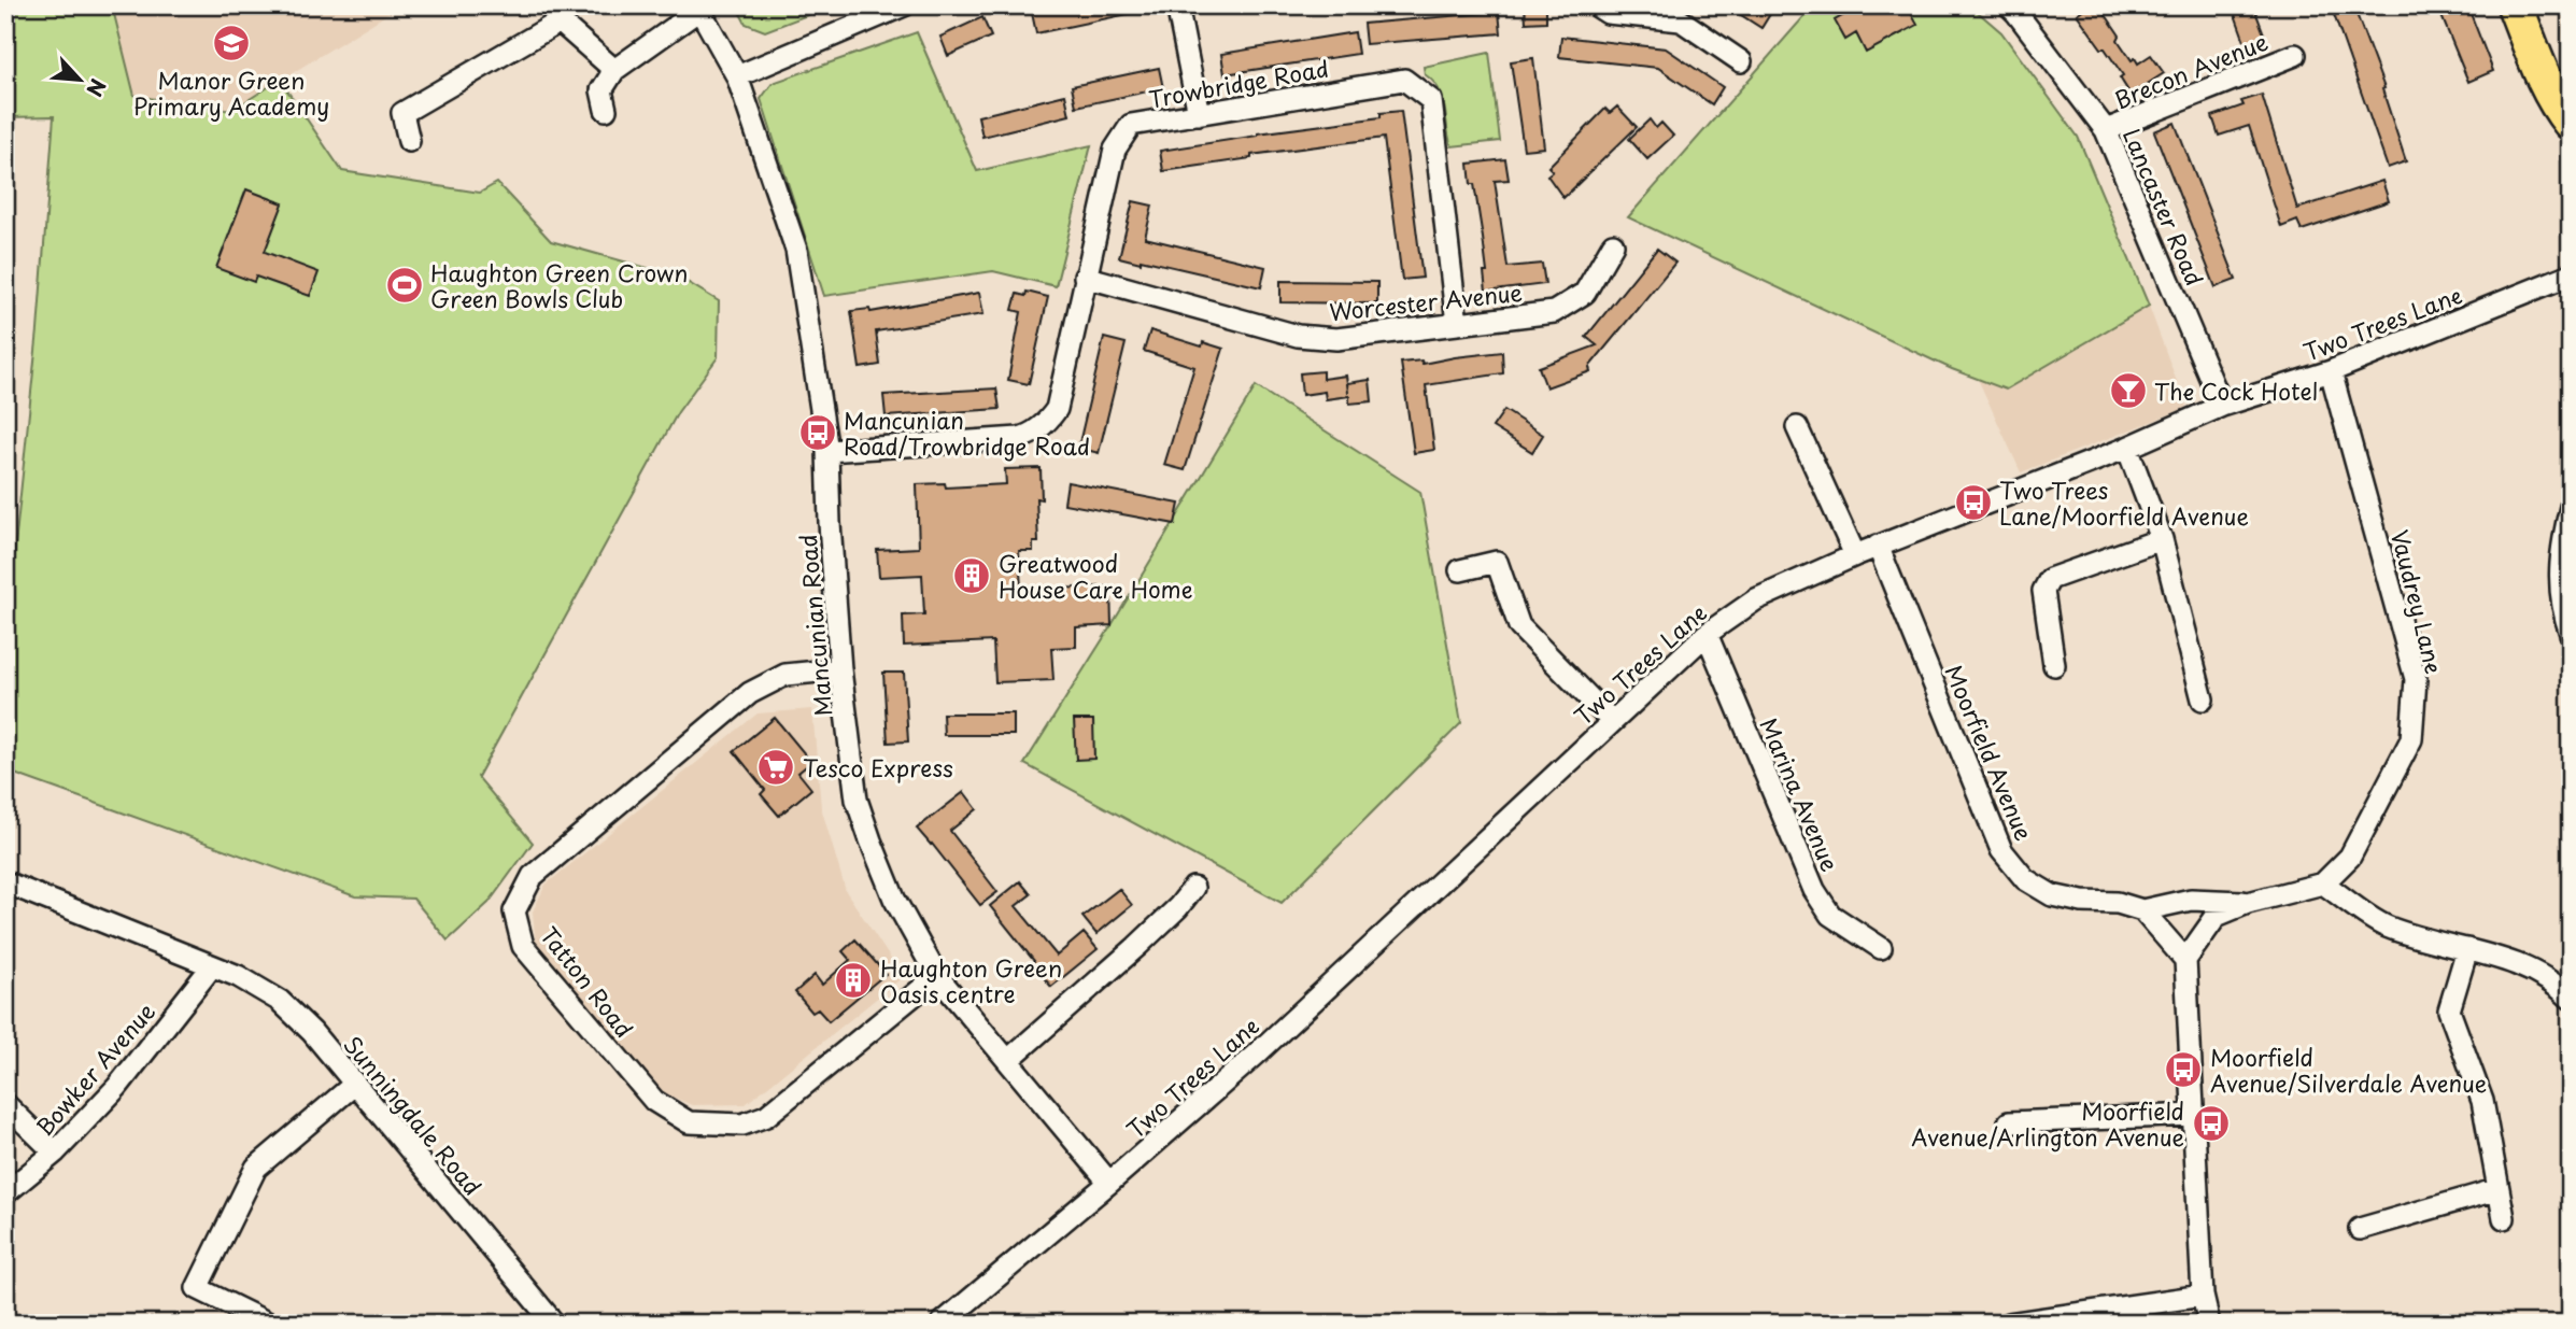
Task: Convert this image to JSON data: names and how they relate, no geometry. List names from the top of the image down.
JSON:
{
  "streets": {
    "street": [
      "Brecon Avenue",
      "Trowbridge Road",
      "Lancaster Road",
      "Worcester Avenue",
      "Two Trees Lane",
      "Vaudrey Lane",
      "Mancunian Road",
      "Moorfield Avenue",
      "Marina Avenue",
      "Tatton Road",
      "Bowker Avenue",
      "Sunningdale Road"
    ]
  },
  "crossings": [
    ["Brecon Avenue", "Lancaster Road"],
    ["Trowbridge Road", "Worcester Avenue"],
    ["Trowbridge Road", "Mancunian Road"],
    ["Lancaster Road", "Two Trees Lane"],
    ["Two Trees Lane", "Vaudrey Lane"],
    ["Two Trees Lane", "Mancunian Road"],
    ["Two Trees Lane", "Moorfield Avenue"],
    ["Two Trees Lane", "Marina Avenue"],
    ["Mancunian Road", "Tatton Road"],
    ["Bowker Avenue", "Sunningdale Road"]
  ],
  "places": {
    "school or university": ["Manor Green Primary Academy"],
    "sports": ["Haughton Green Crown Green Bowls Club"],
    "bar": ["The Cock Hotel"],
    "bus stop": [
      "Mancunian Road/Trowbridge Road",
      "Two Trees Lane/Moorfield Avenue",
      "Moorfield Avenue/Silverdale Avenue",
      "Moorfield Avenue/Arlington Avenue"
    ],
    "building": ["Greatwood House Care Home", "Haughton Green Oasis centre"],
    "supermarket": ["Tesco Express"]
  },
  "north": "bottom right"
}
